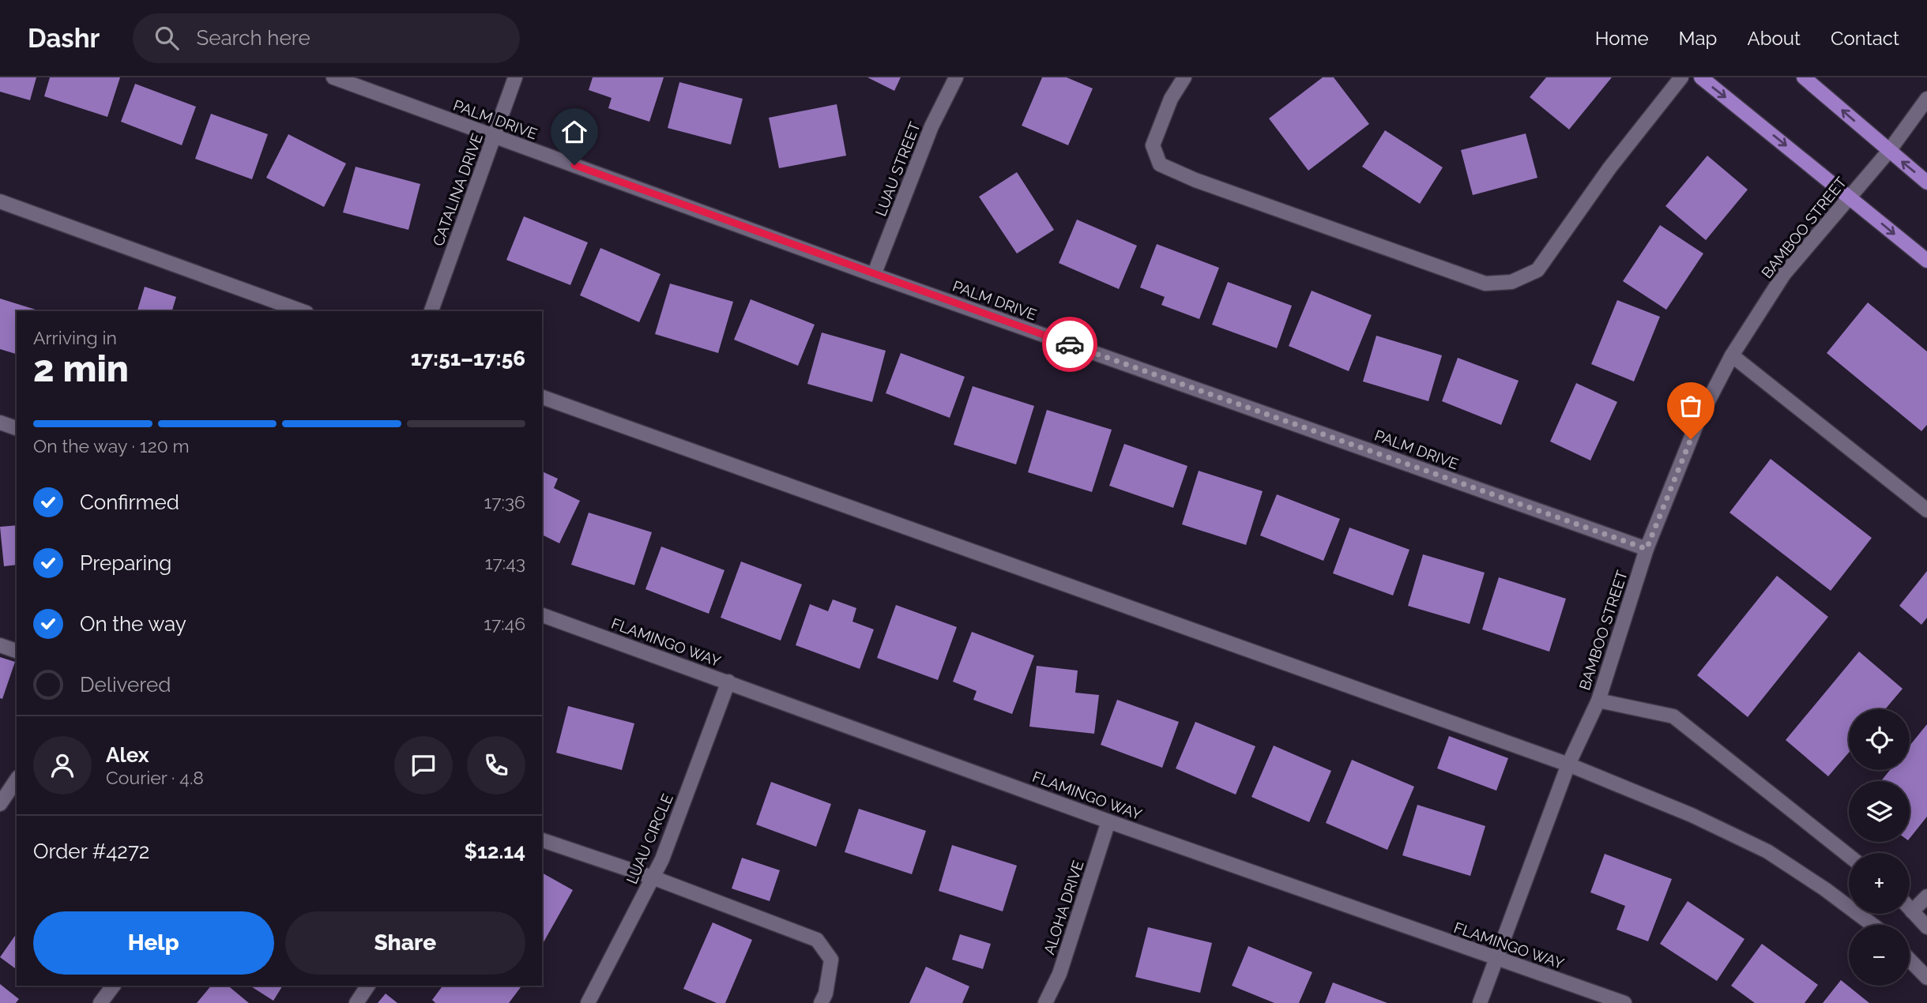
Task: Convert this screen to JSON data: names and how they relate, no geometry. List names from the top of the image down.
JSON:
{
  "streets": {
    "street": [
      "PALM DRIVE",
      "LUAU STREET",
      "CATALINA DRIVE",
      "BAMBOO STREET",
      "FLAMINGO WAY",
      "LUAU CIRCLE",
      "ALOHA DRIVE"
    ]
  },
  "crossings": [
    ["PALM DRIVE", "LUAU STREET"],
    ["PALM DRIVE", "CATALINA DRIVE"],
    ["PALM DRIVE", "BAMBOO STREET"],
    ["BAMBOO STREET", "FLAMINGO WAY"],
    ["FLAMINGO WAY", "LUAU CIRCLE"],
    ["FLAMINGO WAY", "ALOHA DRIVE"]
  ],
  "page": {
    "header": "Dashr",
    "search": "Search here",
    "nav": [
      "Home",
      "Map",
      "About",
      "Contact"
    ],
    "heading": ["2 min", "Arriving in", "17:51–17:56"],
    "panel": [
      "Alex",
      "Courier · 4.8",
      "Order #4272",
      "$12.14"
    ],
    "bar": "On the way · 120 m",
    "list": [
      ["Confirmed", "17:36"],
      ["Preparing", "17:43"],
      ["On the way", "17:46"],
      "Delivered"
    ],
    "map_buttons": ["+", "−"],
    "buttons": ["Help", "Share"]
  }
}
